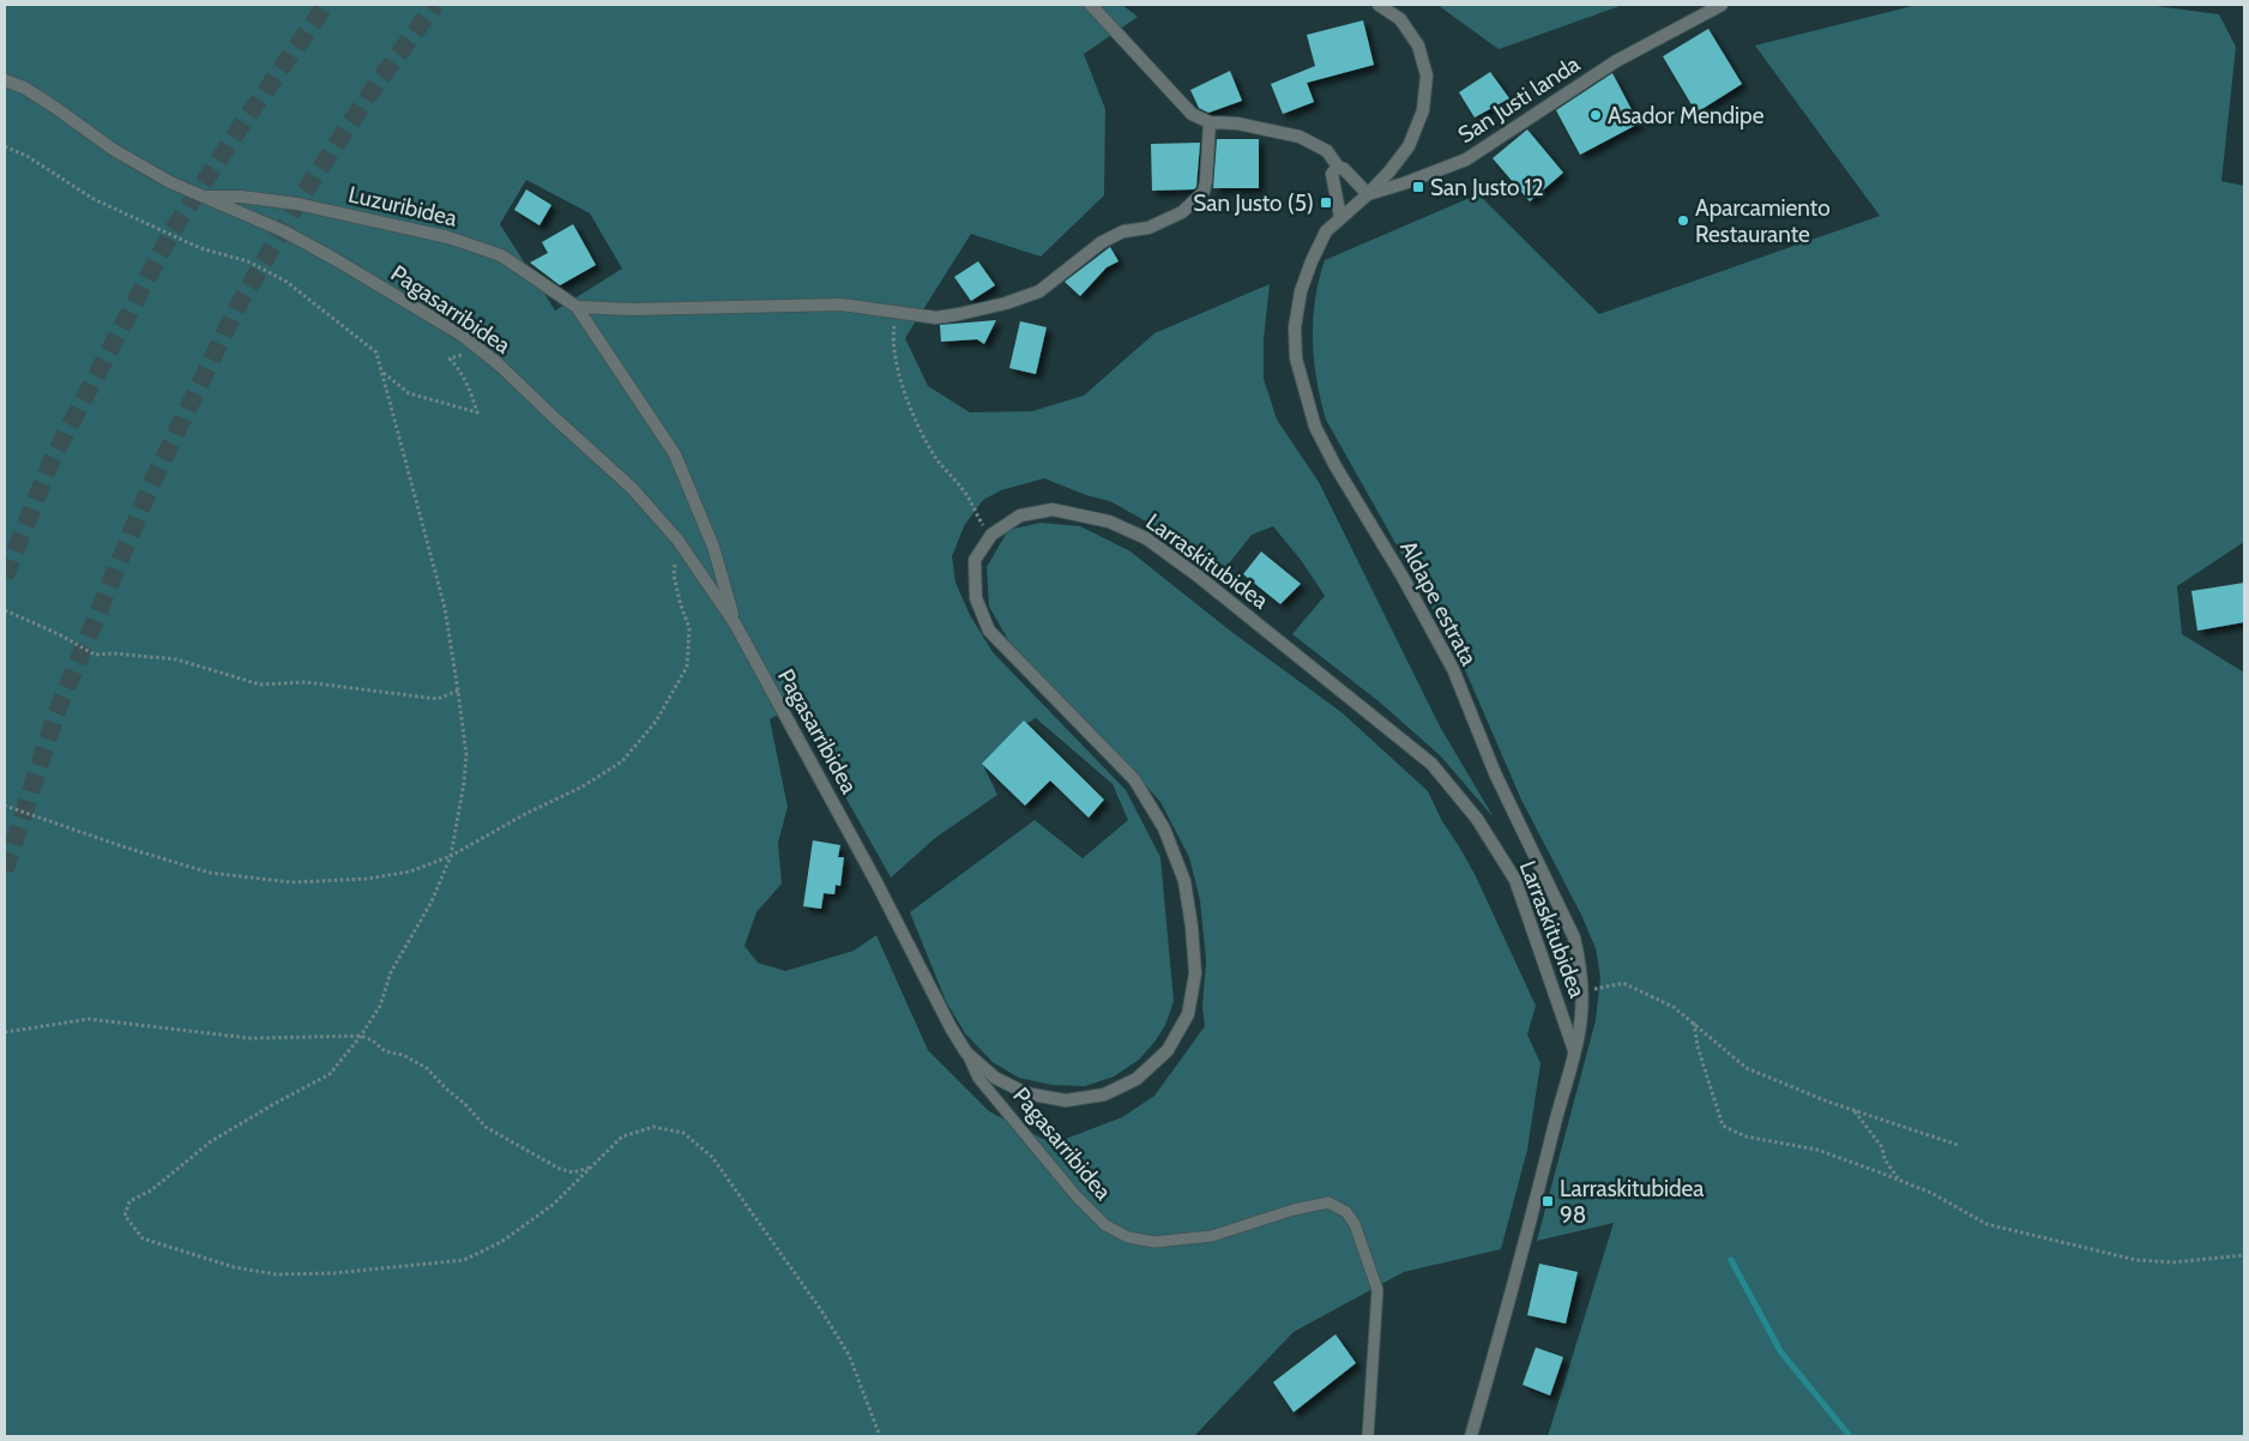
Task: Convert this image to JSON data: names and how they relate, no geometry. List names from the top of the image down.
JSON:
{
  "streets": {
    "street": [
      "San Justi landa",
      "Luzuribidea",
      "Pagasarribidea",
      "Larraskitubidea",
      "Aldape estrata"
    ]
  },
  "crossings": [
    ["San Justi landa", "Aldape estrata"],
    ["Luzuribidea", "Pagasarribidea"],
    ["Pagasarribidea", "Larraskitubidea"],
    ["Larraskitubidea", "Aldape estrata"]
  ],
  "places": {
    "other": ["Asador Mendipe", "Aparcamiento Restaurante"],
    "transit": ["San Justo 12", "San Justo (5)", "Larraskitubidea 98"]
  }
}
